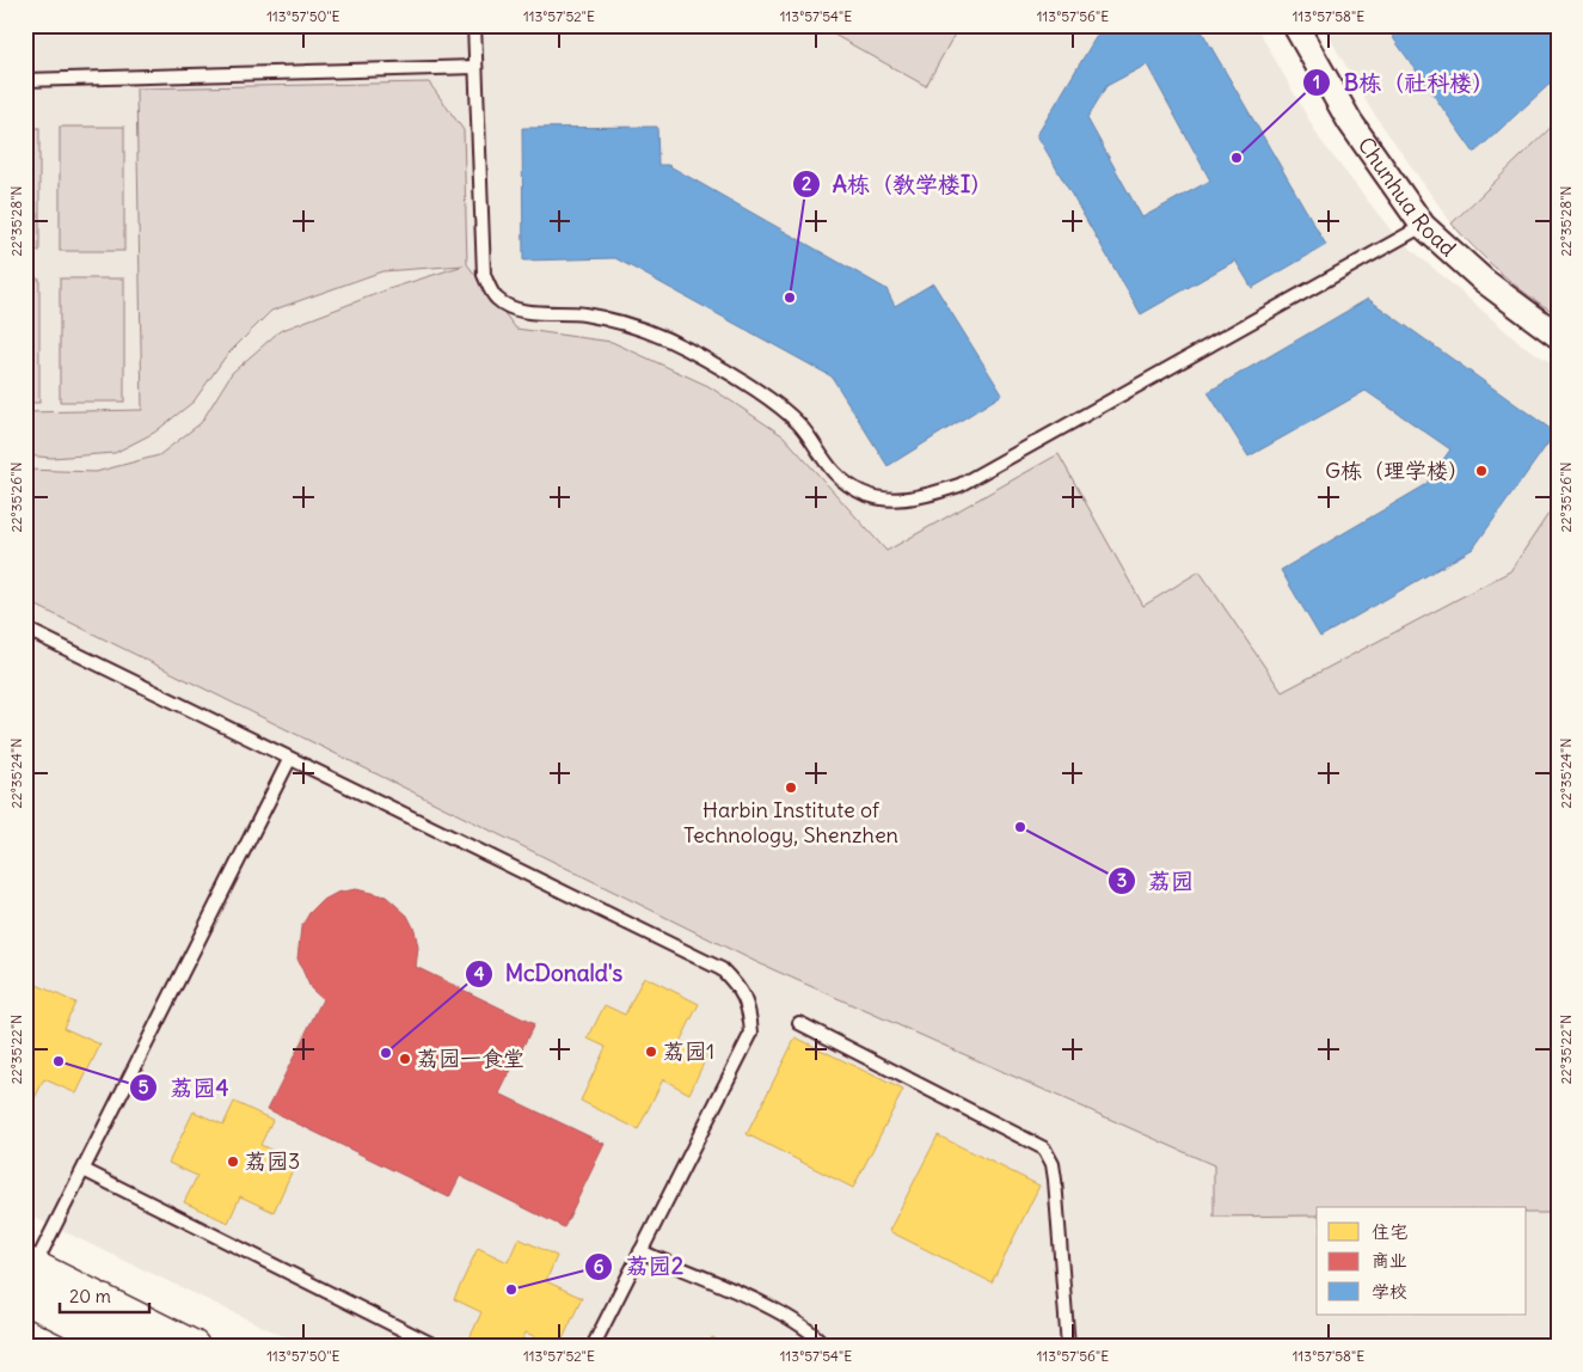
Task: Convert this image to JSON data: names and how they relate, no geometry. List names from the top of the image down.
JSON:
{
  "streets": {
    "street": ["Chunhua Road"]
  },
  "places": [
    "B栋（社科楼）",
    "A栋（教学楼I）",
    "G栋（理学楼）",
    "Harbin Institute of Technology, Shenzhen",
    "荔园",
    "荔园1",
    "McDonald's",
    "荔园一食堂",
    "荔园4",
    "荔园3",
    "荔园2"
  ],
  "legend": ["住宅", "商业", "学校"],
  "scale_bar": "20 m",
  "coordinates": [
    "113°57'50\"E",
    "113°57'52\"E",
    "113°57'54\"E",
    "113°57'56\"E",
    "113°57'58\"E",
    "22°35'28\"N",
    "22°35'26\"N",
    "22°35'24\"N",
    "22°35'22\"N"
  ]
}
